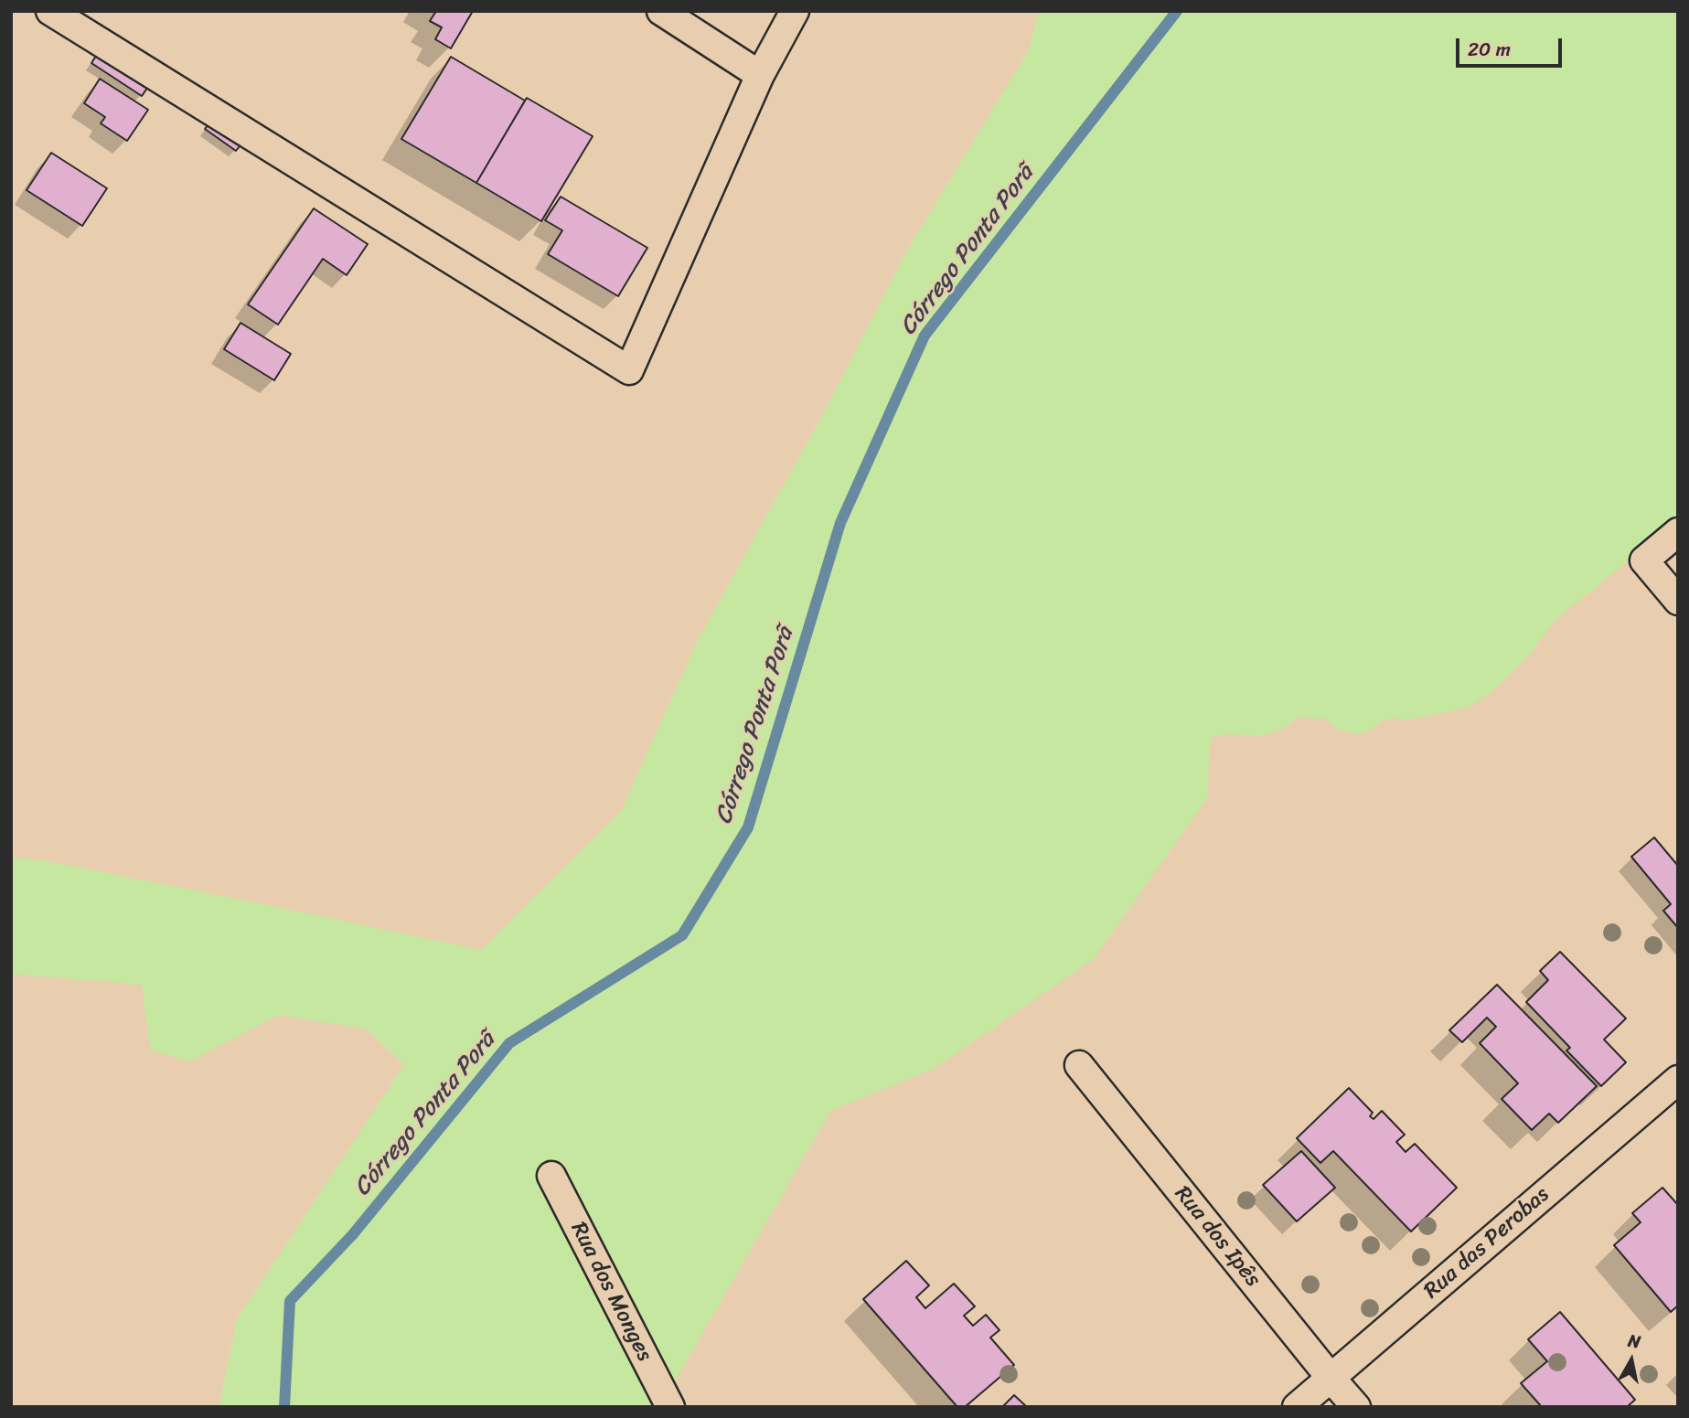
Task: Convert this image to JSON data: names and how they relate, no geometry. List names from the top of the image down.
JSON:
{
  "streets": {
    "street": ["Rua dos Ipês", "Rua das Perobas", "Rua dos Monges"]
  },
  "crossings": [
    ["Rua dos Ipês", "Rua das Perobas"]
  ],
  "water": ["Córrego Ponta Porã"],
  "scale_bar": "20 m",
  "north": "top"
}
